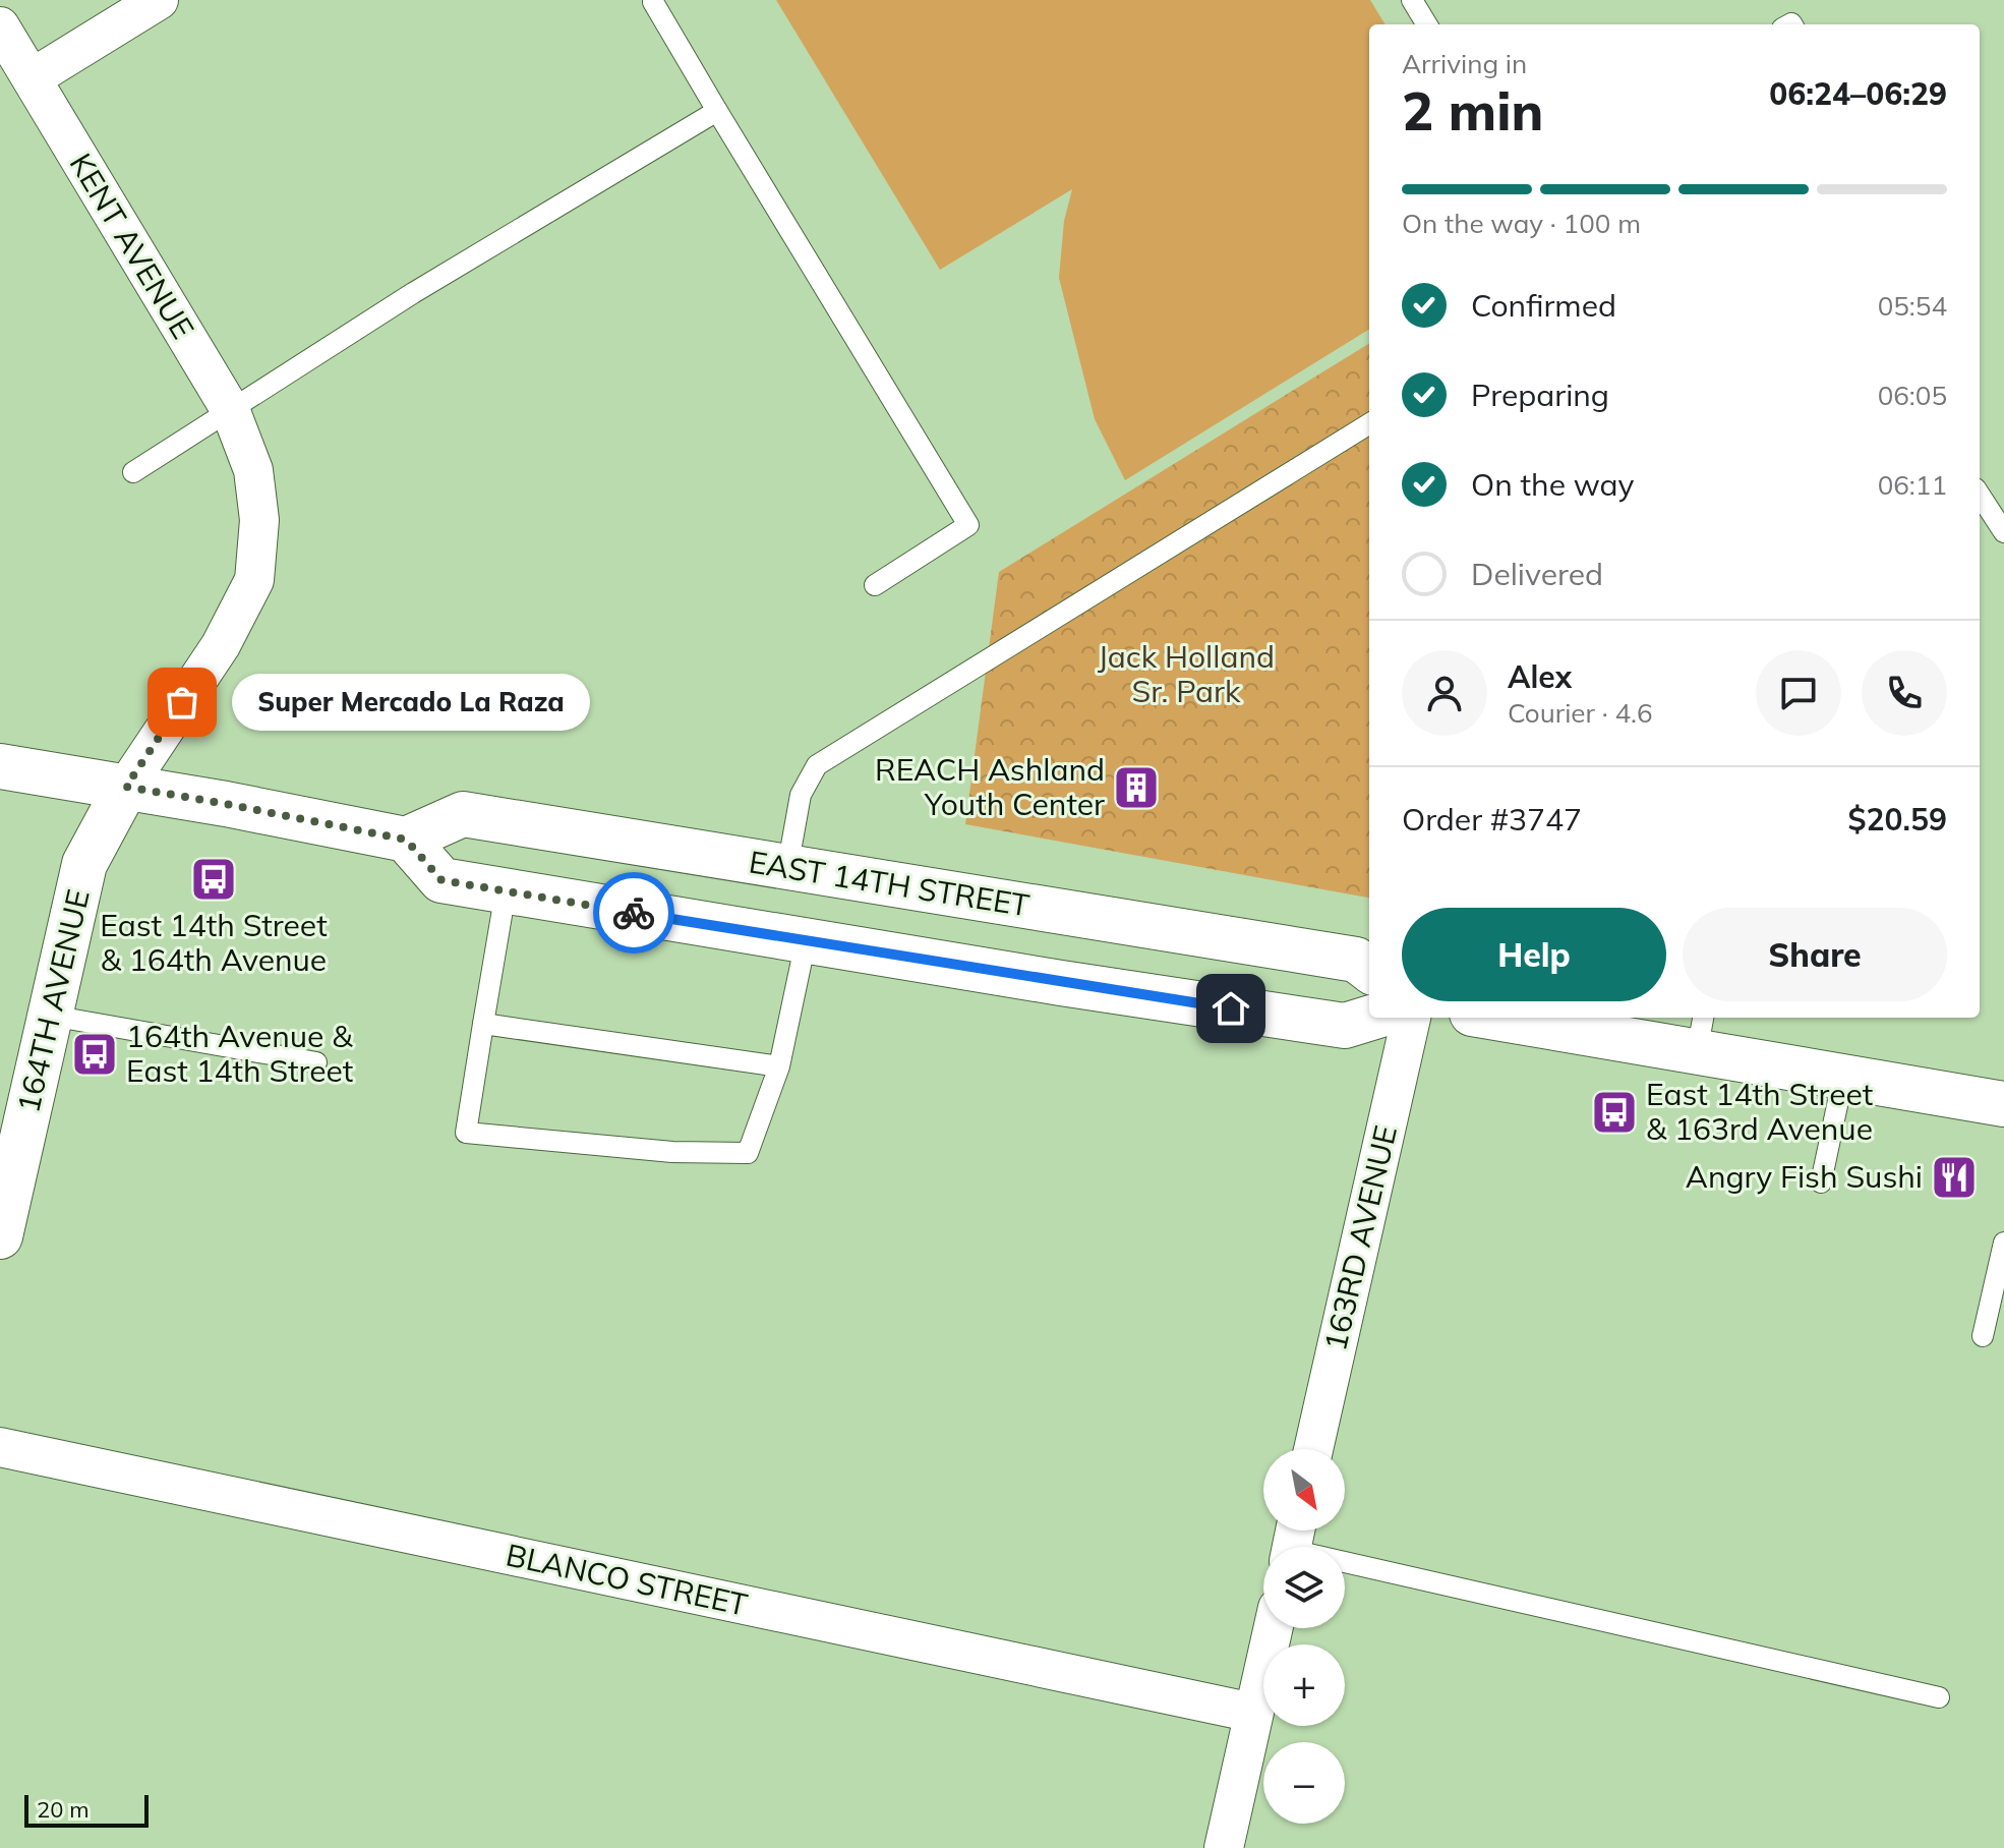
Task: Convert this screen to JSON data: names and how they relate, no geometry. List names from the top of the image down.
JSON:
{
  "streets": {
    "main road": ["EAST 14TH STREET", "164TH AVENUE"],
    "street": ["KENT AVENUE", "163RD AVENUE", "BLANCO STREET"]
  },
  "crossings": [
    ["KENT AVENUE", "164TH AVENUE"]
  ],
  "parks": ["Jack Holland Sr. Park"],
  "places": {
    "other": ["Super Mercado La Raza"],
    "building": ["REACH Ashland Youth Center"],
    "bus stop": ["East 14th Street & 164th Avenue", "164th Avenue & East 14th Street", "East 14th Street & 163rd Avenue"],
    "restaurant": ["Angry Fish Sushi"]
  },
  "scale_bar": "20 m",
  "north": "bottom right",
  "page": {
    "heading": ["2 min", "Arriving in", "06:24–06:29"],
    "panel": [
      "Alex",
      "Courier · 4.6",
      "Order #3747",
      "$20.59"
    ],
    "bar": "On the way · 100 m",
    "list": [
      ["Confirmed", "05:54"],
      ["Preparing", "06:05"],
      ["On the way", "06:11"],
      "Delivered"
    ],
    "bubble": "Super Mercado La Raza",
    "buttons": ["Help", "Share"],
    "map_buttons": ["+", "−"],
    "scale": "20 m"
  }
}
